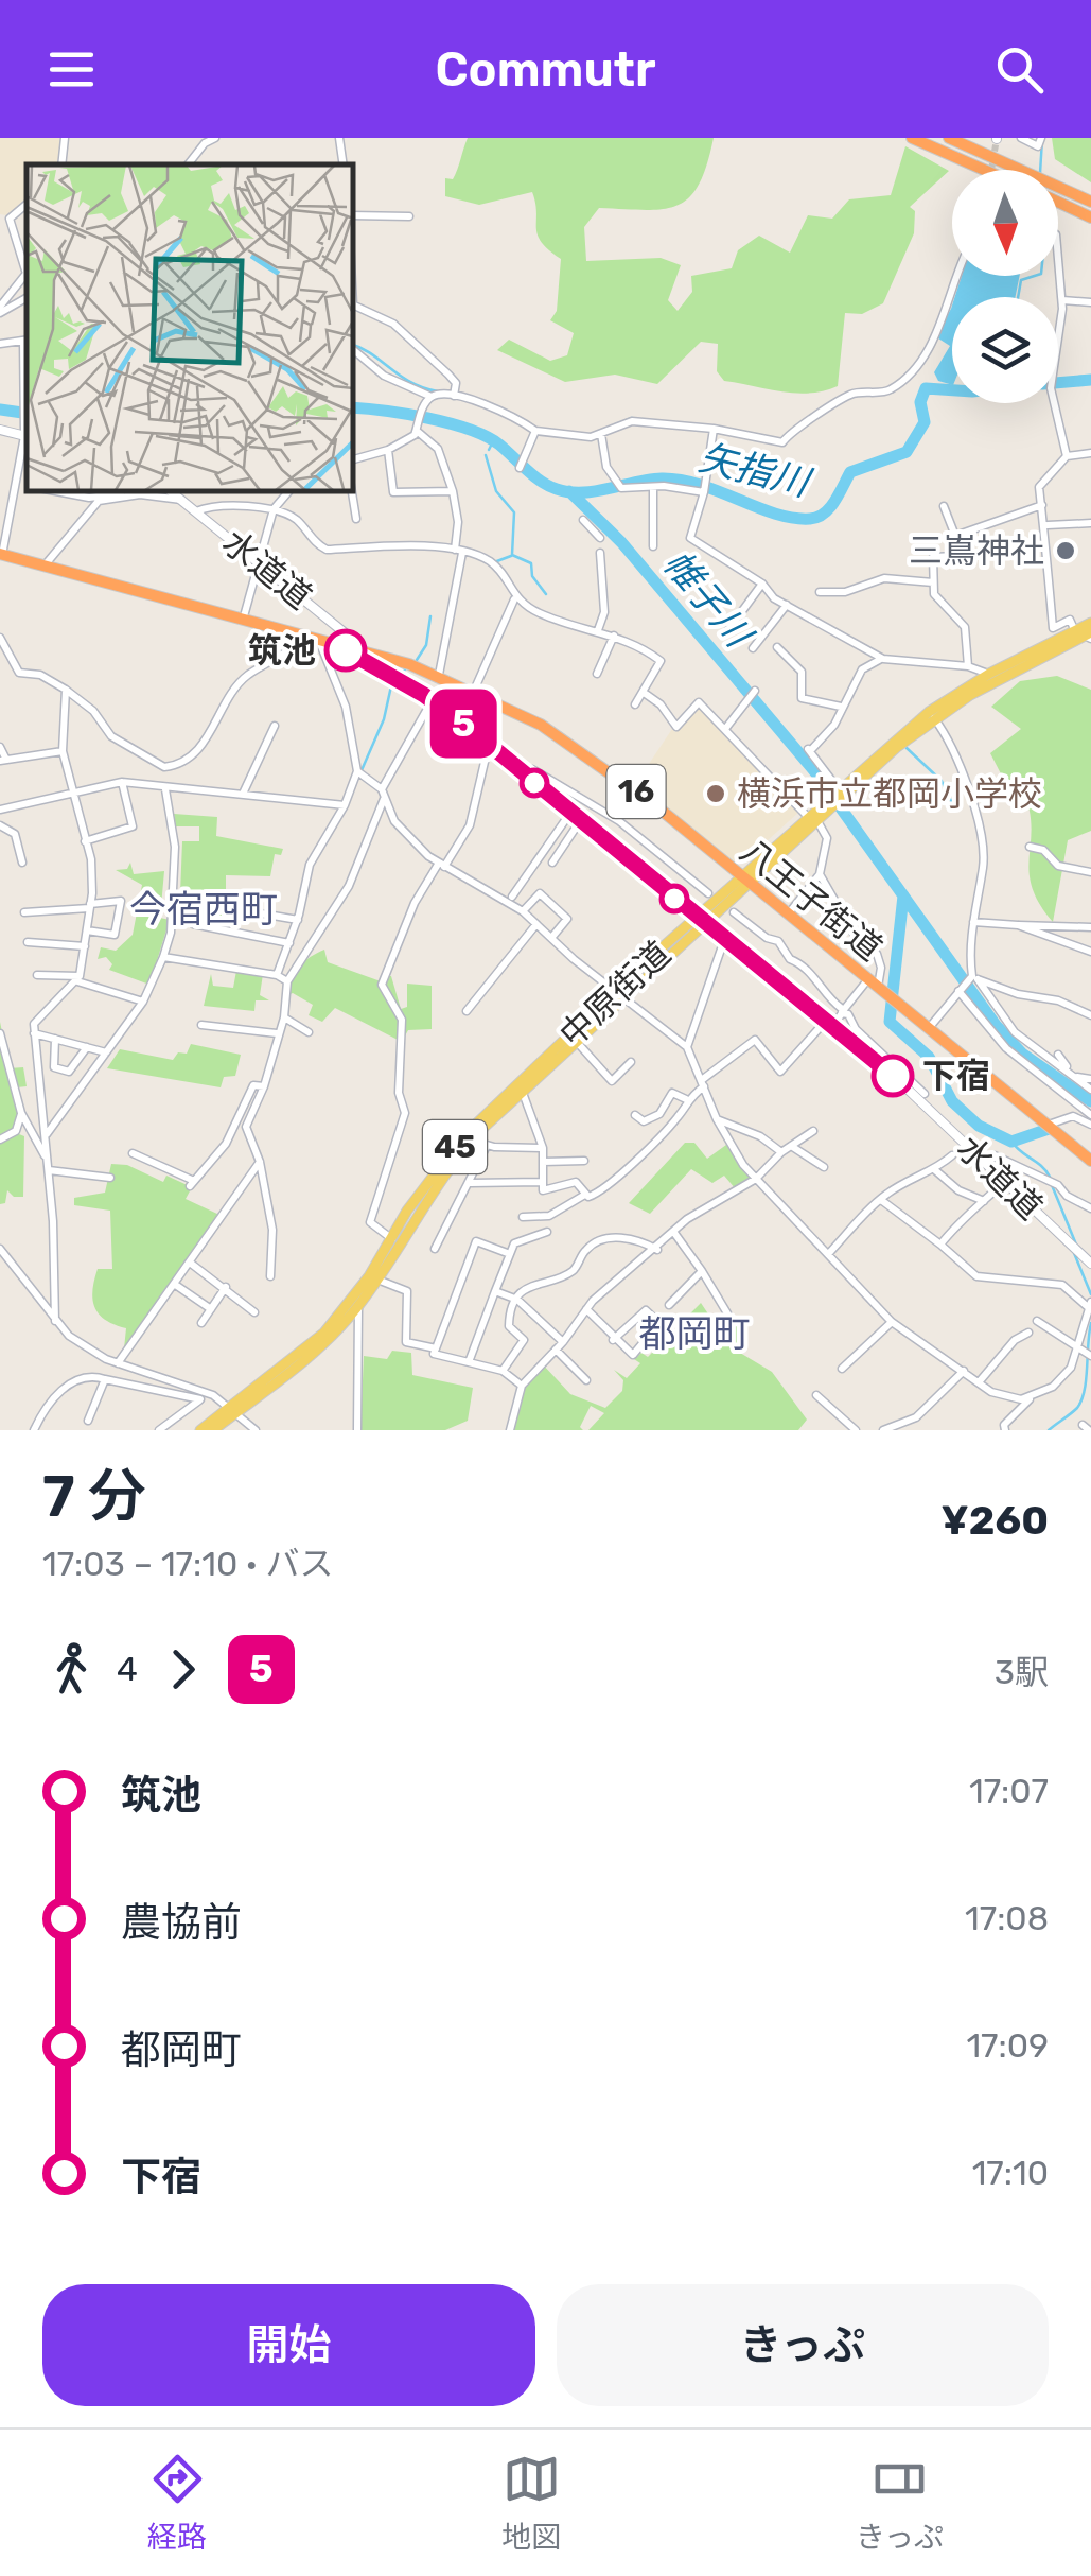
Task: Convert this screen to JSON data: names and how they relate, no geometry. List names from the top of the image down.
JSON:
{
  "streets": {
    "highway": ["16", "八王子街道"],
    "main road": ["中原街道", "45"],
    "street": ["水道道"]
  },
  "crossings": [
    ["水道道", "八王子街道"],
    ["水道道", "中原街道"],
    ["八王子街道", "中原街道"]
  ],
  "districts": ["今宿西町", "都岡町"],
  "water": ["矢指川", "帷子川"],
  "places": [
    "三嶌神社",
    "筑池",
    "横浜市立都岡小学校",
    "下宿"
  ],
  "lines": ["bus line 5"],
  "north": "bottom",
  "page": {
    "header": "Commutr",
    "on_map": "5",
    "heading": ["7 分", "17:03 – 17:10 · バス", "¥260"],
    "legs": ["4", "5", "3駅"],
    "list": [
      {
        "name": "筑池",
        "value": "17:07"
      },
      {
        "name": "農協前",
        "value": "17:08"
      },
      {
        "name": "都岡町",
        "value": "17:09"
      },
      {
        "name": "下宿",
        "value": "17:10"
      }
    ],
    "buttons": ["開始", "きっぷ"],
    "tabs": ["経路", "地図", "きっぷ"]
  }
}
